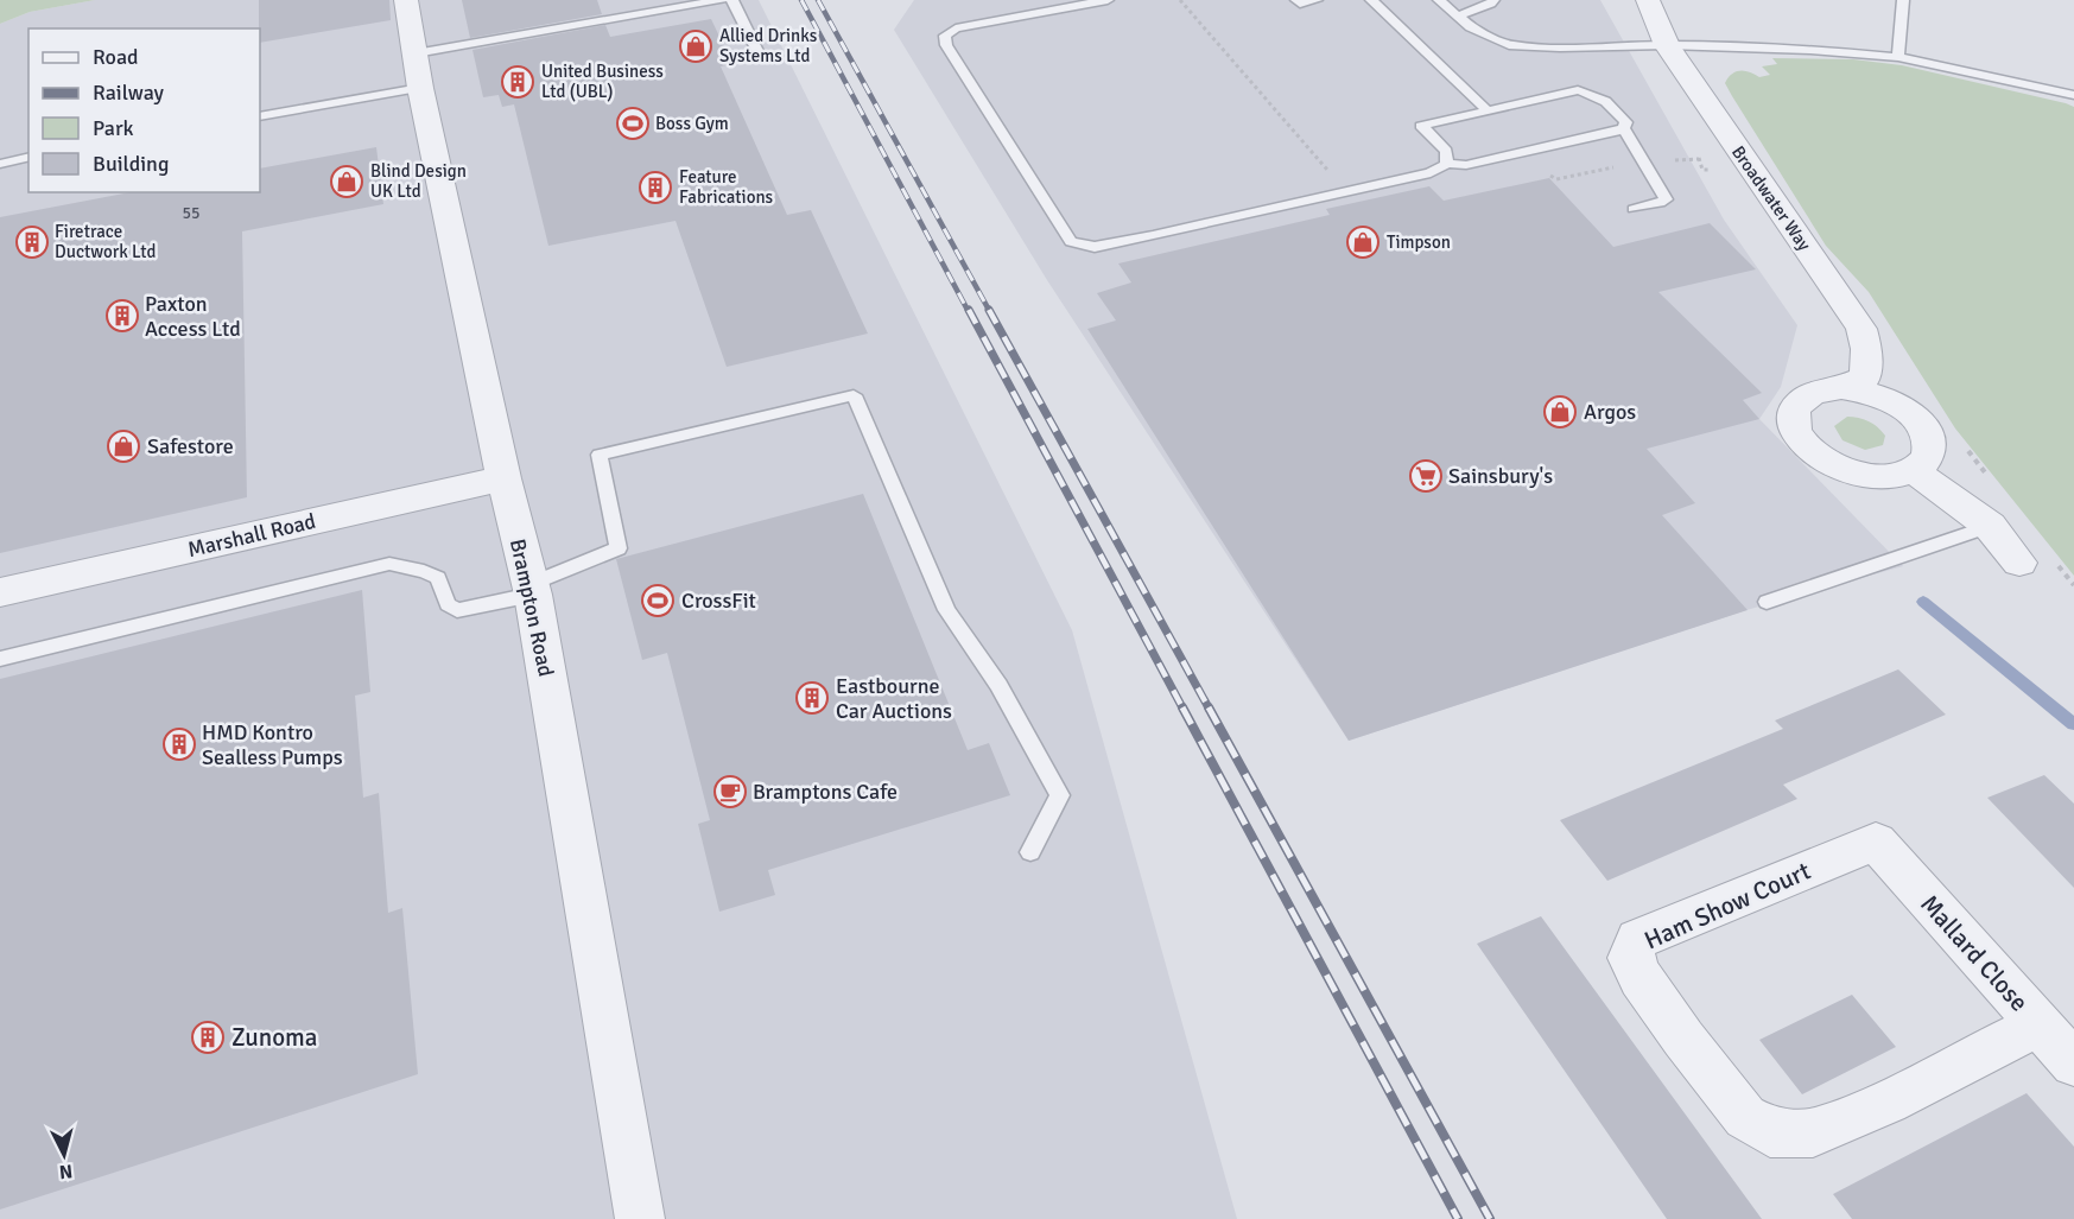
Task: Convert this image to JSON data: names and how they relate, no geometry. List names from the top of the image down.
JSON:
{
  "streets": {
    "street": [
      "Broadwater Way",
      "Marshall Road",
      "Brampton Road",
      "Ham Show Court",
      "Mallard Close"
    ]
  },
  "crossings": [
    ["Marshall Road", "Brampton Road"],
    ["Ham Show Court", "Mallard Close"]
  ],
  "places": {
    "shop": [
      "Allied Drinks Systems Ltd",
      "Blind Design UK Ltd",
      "Timpson",
      "Argos",
      "Safestore"
    ],
    "building": [
      "United Business Ltd (UBL)",
      "Feature Fabrications",
      "Firetrace Ductwork Ltd",
      "Paxton Access Ltd",
      "Eastbourne Car Auctions",
      "HMD Kontro Sealless Pumps",
      "Zunoma"
    ],
    "sports": ["Boss Gym", "CrossFit"],
    "supermarket": ["Sainsbury's"],
    "cafe": ["Bramptons Cafe"]
  },
  "house_numbers": ["55"],
  "legend": [
    "Road",
    "Railway",
    "Park",
    "Building"
  ],
  "north": "bottom"
}
